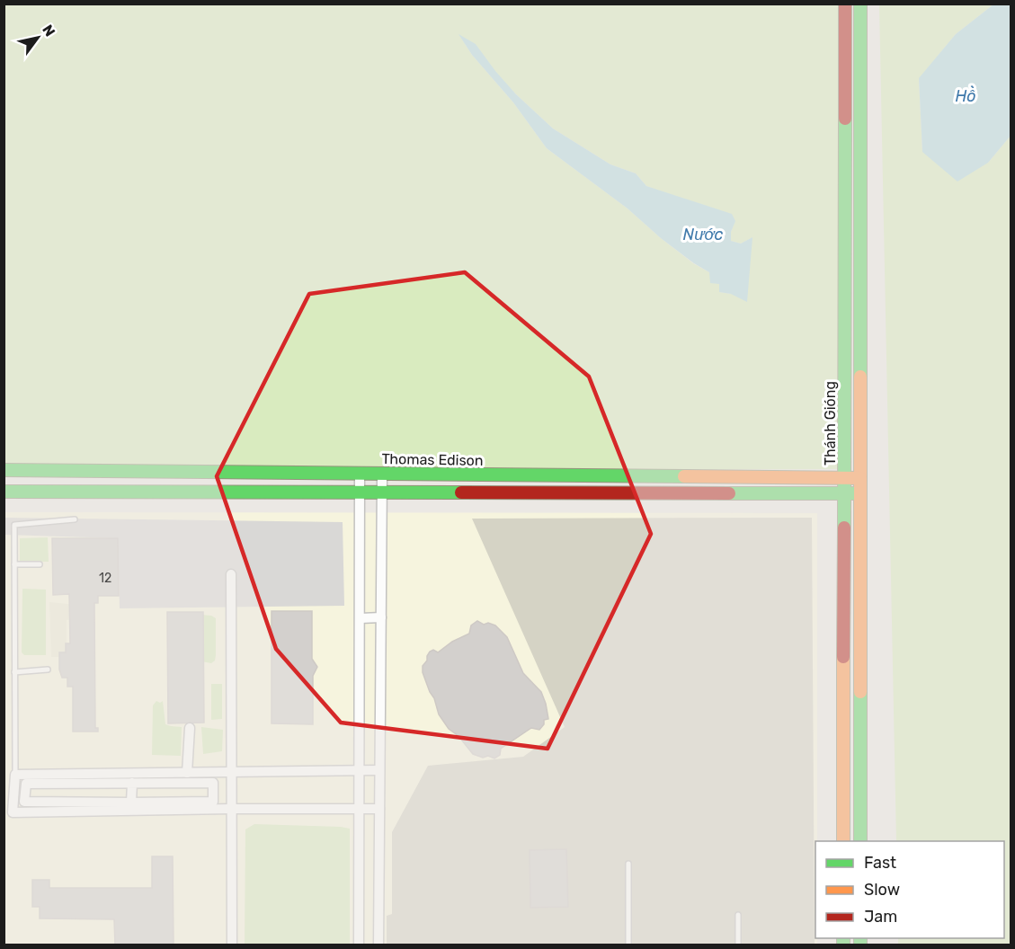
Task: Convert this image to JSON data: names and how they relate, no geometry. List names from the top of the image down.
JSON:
{
  "streets": {
    "street": ["Thánh Gióng", "Thomas Edison"]
  },
  "crossings": [
    ["Thánh Gióng", "Thomas Edison"]
  ],
  "water": ["Hồ", "Nước"],
  "house_numbers": ["12"],
  "legend": ["Fast", "Slow", "Jam"],
  "north": "top right"
}
